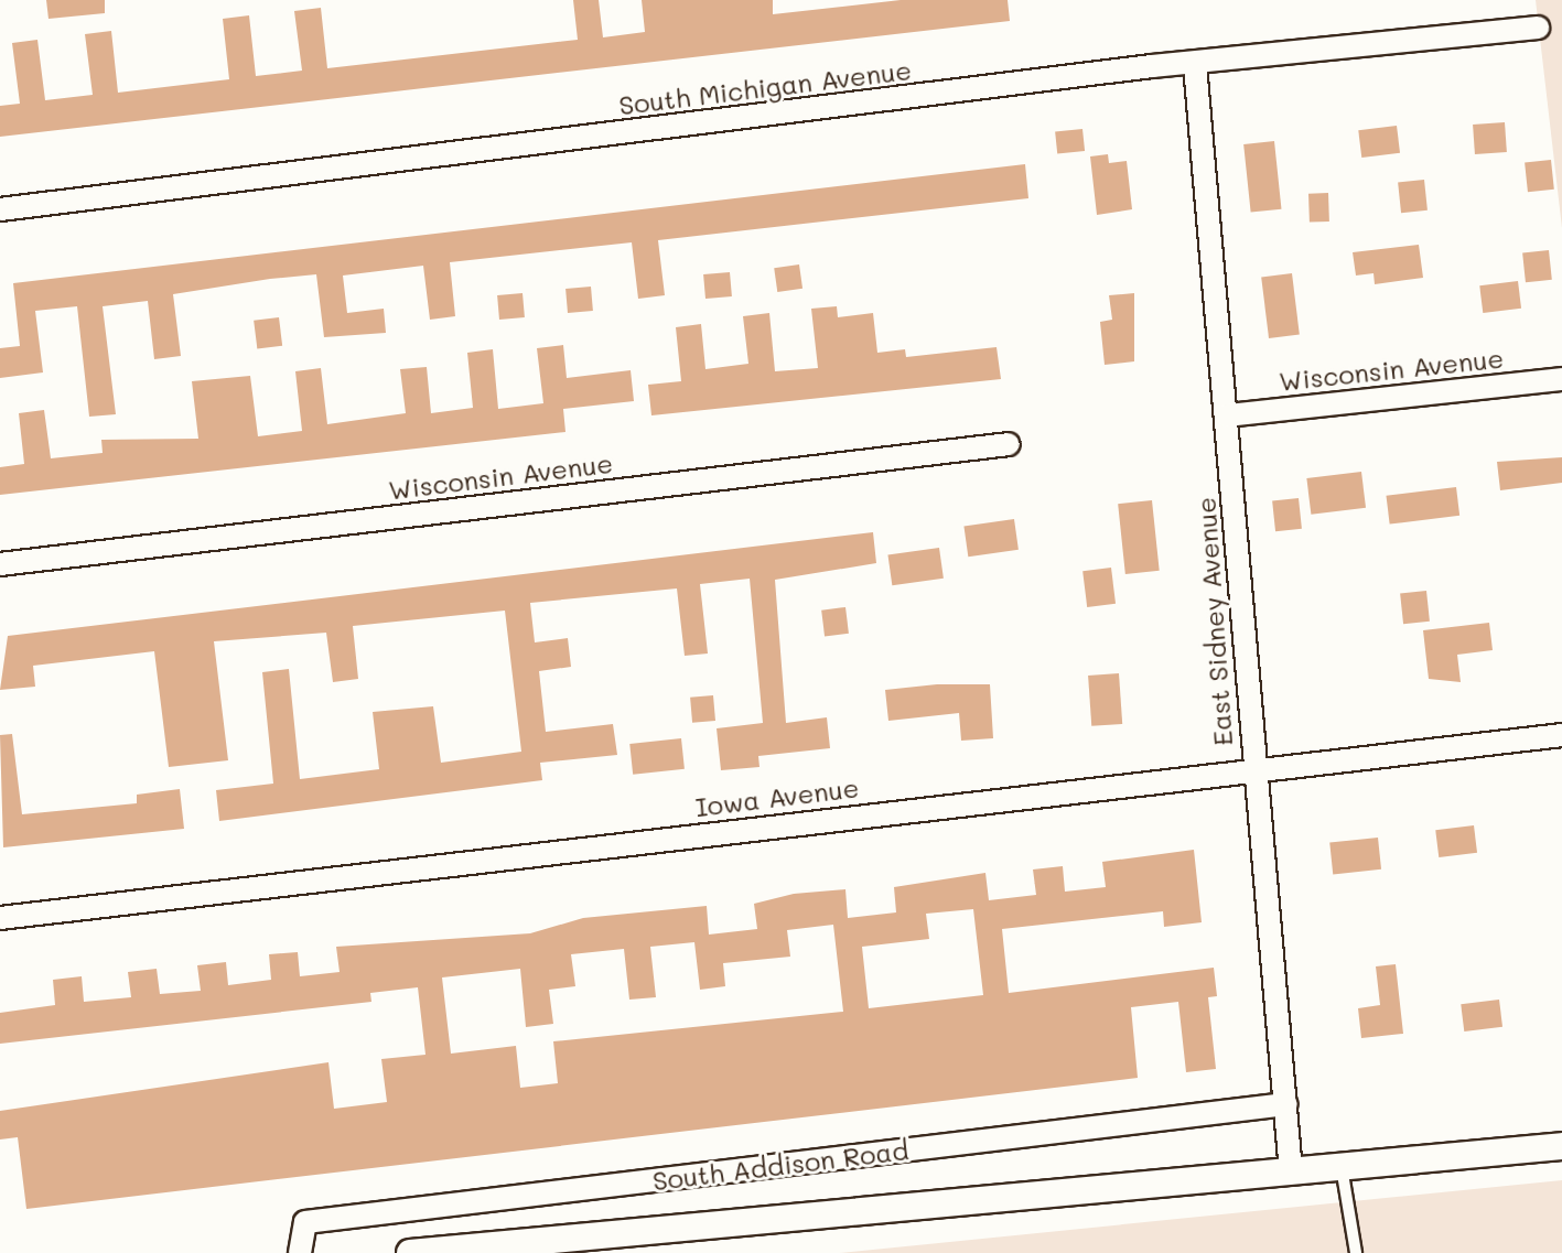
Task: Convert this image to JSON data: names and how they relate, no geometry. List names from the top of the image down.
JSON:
{
  "streets": {
    "street": [
      "South Michigan Avenue",
      "Wisconsin Avenue",
      "East Sidney Avenue",
      "Iowa Avenue",
      "South Addison Road"
    ]
  },
  "crossings": [
    ["South Michigan Avenue", "East Sidney Avenue"],
    ["Wisconsin Avenue", "East Sidney Avenue"],
    ["East Sidney Avenue", "Iowa Avenue"],
    ["East Sidney Avenue", "South Addison Road"]
  ]
}
